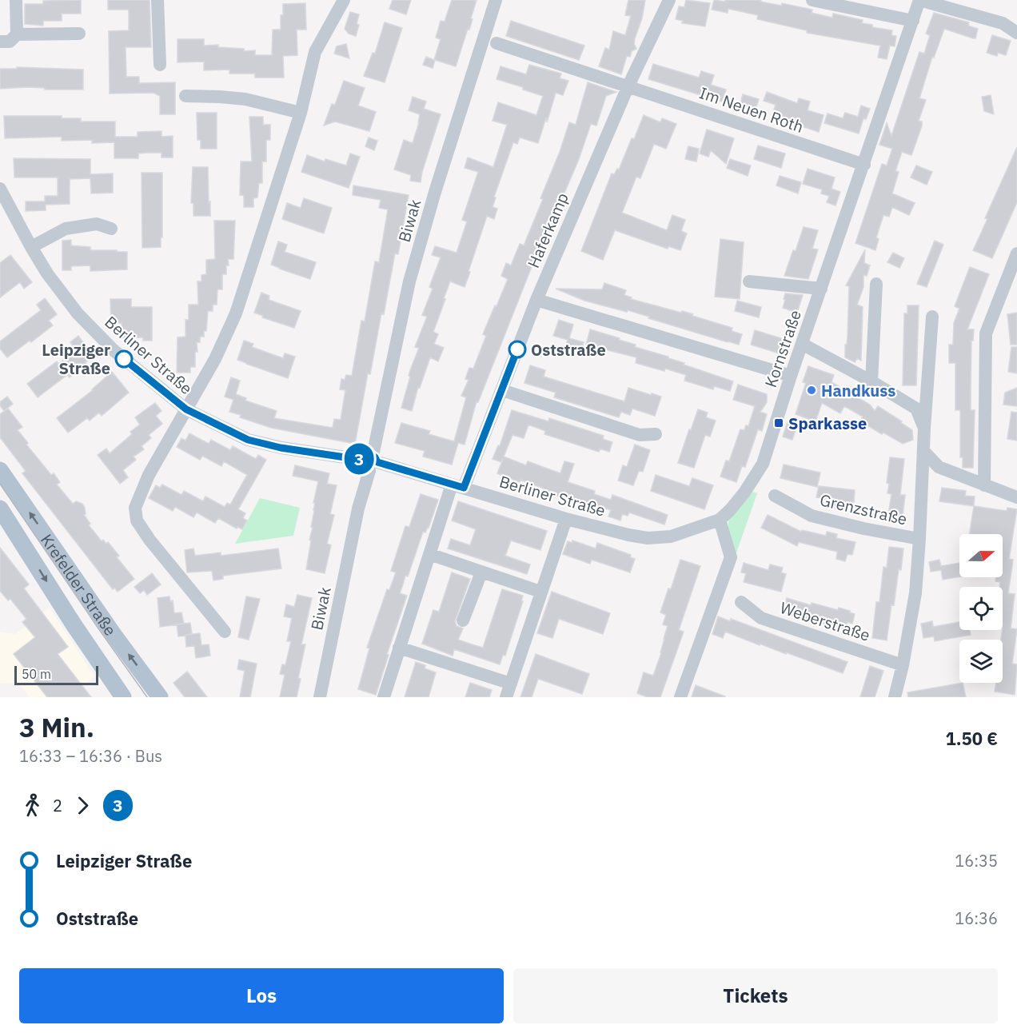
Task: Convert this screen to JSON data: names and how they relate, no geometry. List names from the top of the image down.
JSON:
{
  "streets": {
    "main road": ["Krefelder Straße"],
    "street": [
      "Im Neuen Roth",
      "Biwak",
      "Haferkamp",
      "Kornstraße",
      "Berliner Straße",
      "Grenzstraße",
      "Weberstraße"
    ]
  },
  "crossings": [
    ["Im Neuen Roth", "Haferkamp"],
    ["Im Neuen Roth", "Kornstraße"],
    ["Biwak", "Berliner Straße"],
    ["Haferkamp", "Berliner Straße"],
    ["Kornstraße", "Berliner Straße"],
    ["Kornstraße", "Grenzstraße"]
  ],
  "places": {
    "other": ["Oststraße", "Leipziger Straße", "Handkuss"],
    "transit": ["Sparkasse"]
  },
  "lines": ["bus line 3"],
  "scale_bar": "50 m",
  "north": "right",
  "page": {
    "on_map": "3",
    "scale": "50 m",
    "heading": ["3 Min.", "16:33 – 16:36 · Bus", "1.50 €"],
    "legs": ["2", "3"],
    "list": [
      {
        "name": "Leipziger Straße",
        "value": "16:35"
      },
      {
        "name": "Oststraße",
        "value": "16:36"
      }
    ],
    "buttons": ["Los", "Tickets"]
  }
}
